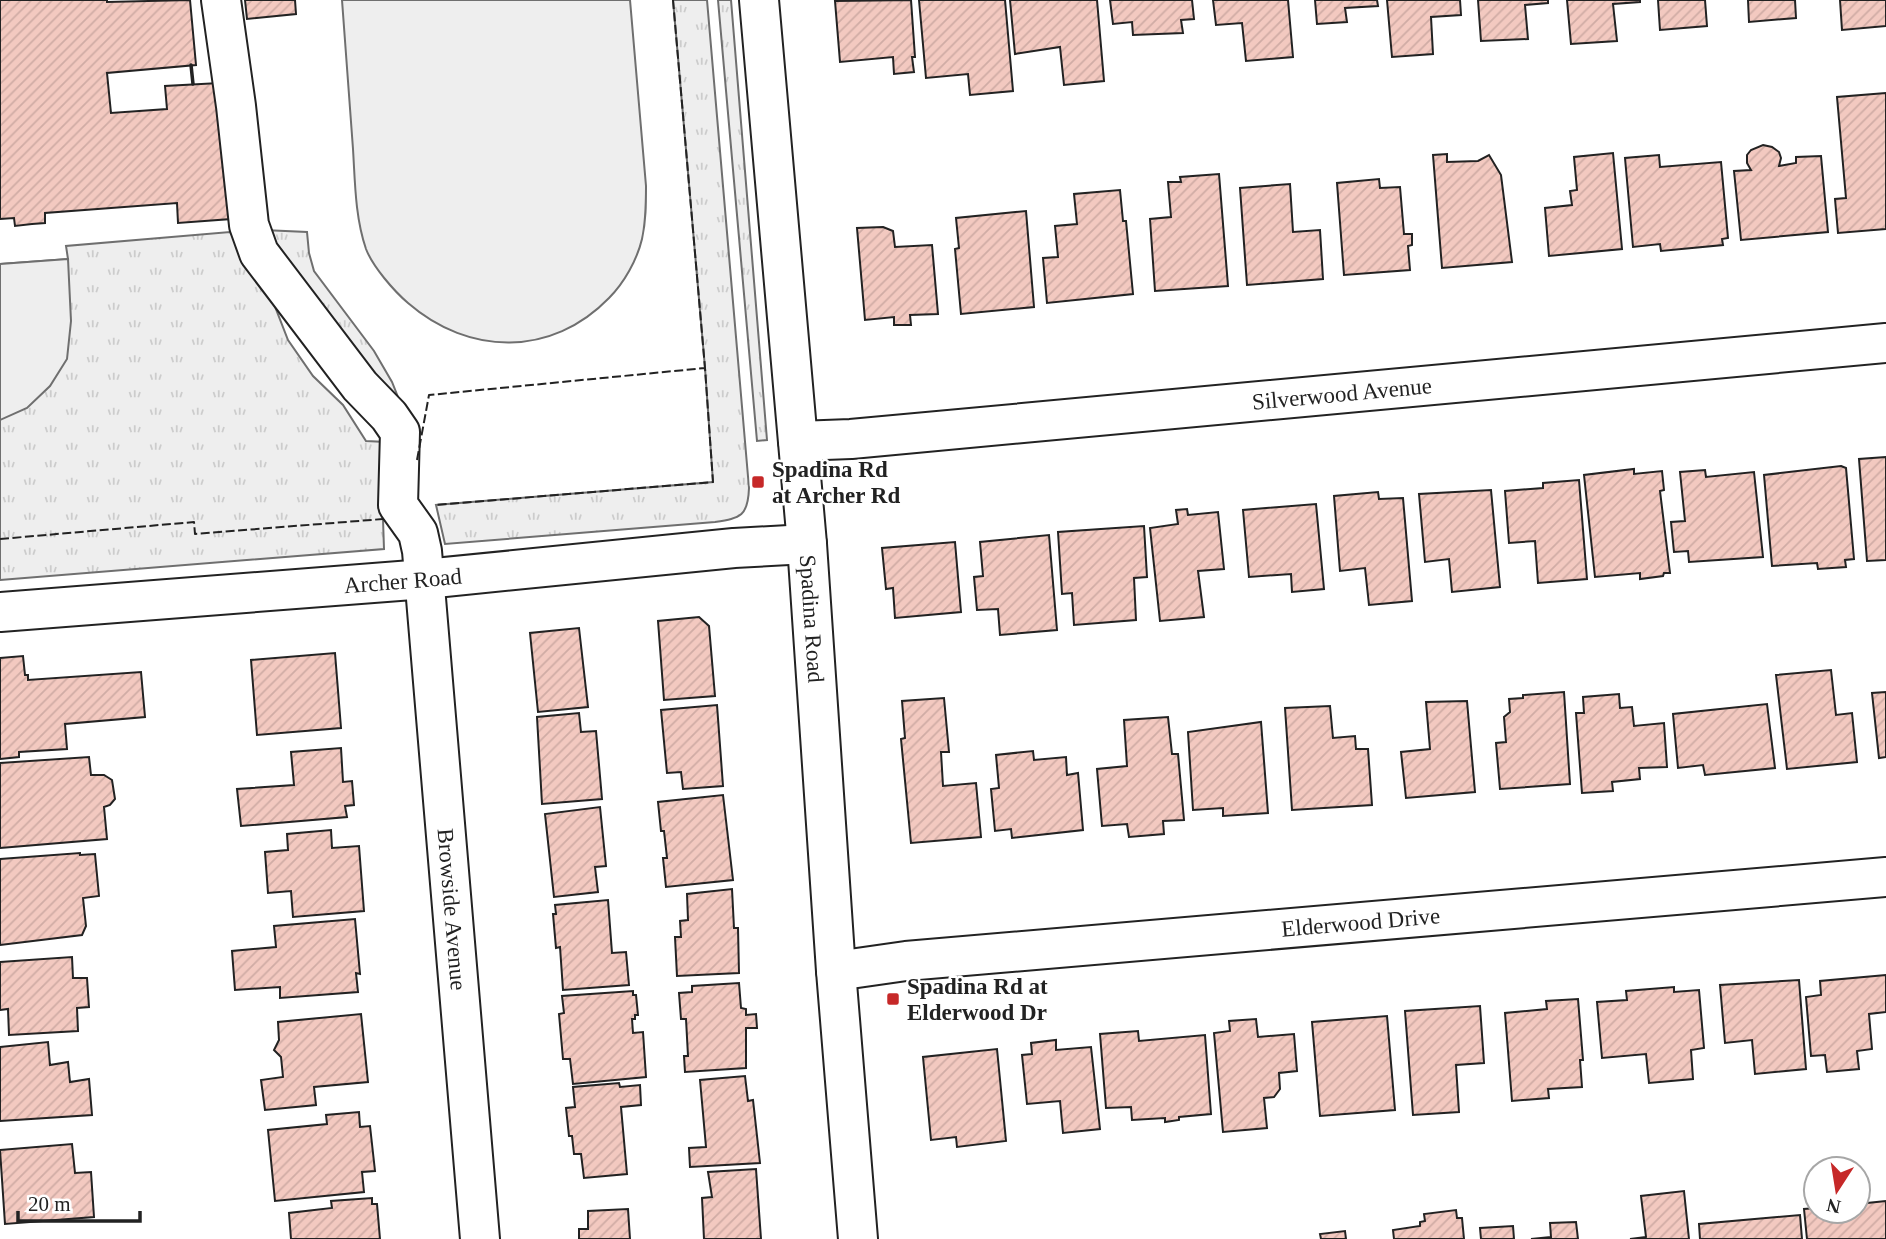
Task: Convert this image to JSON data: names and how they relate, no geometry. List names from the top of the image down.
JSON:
{
  "streets": {
    "street": [
      "Silverwood Avenue",
      "Archer Road",
      "Spadina Road",
      "Browside Avenue",
      "Elderwood Drive"
    ]
  },
  "crossings": [
    ["Silverwood Avenue", "Spadina Road"],
    ["Archer Road", "Spadina Road"],
    ["Archer Road", "Browside Avenue"],
    ["Spadina Road", "Elderwood Drive"]
  ],
  "places": {
    "transit": ["Spadina Rd at Archer Rd", "Spadina Rd at Elderwood Dr"]
  },
  "scale_bar": "20 m",
  "north": "bottom"
}
